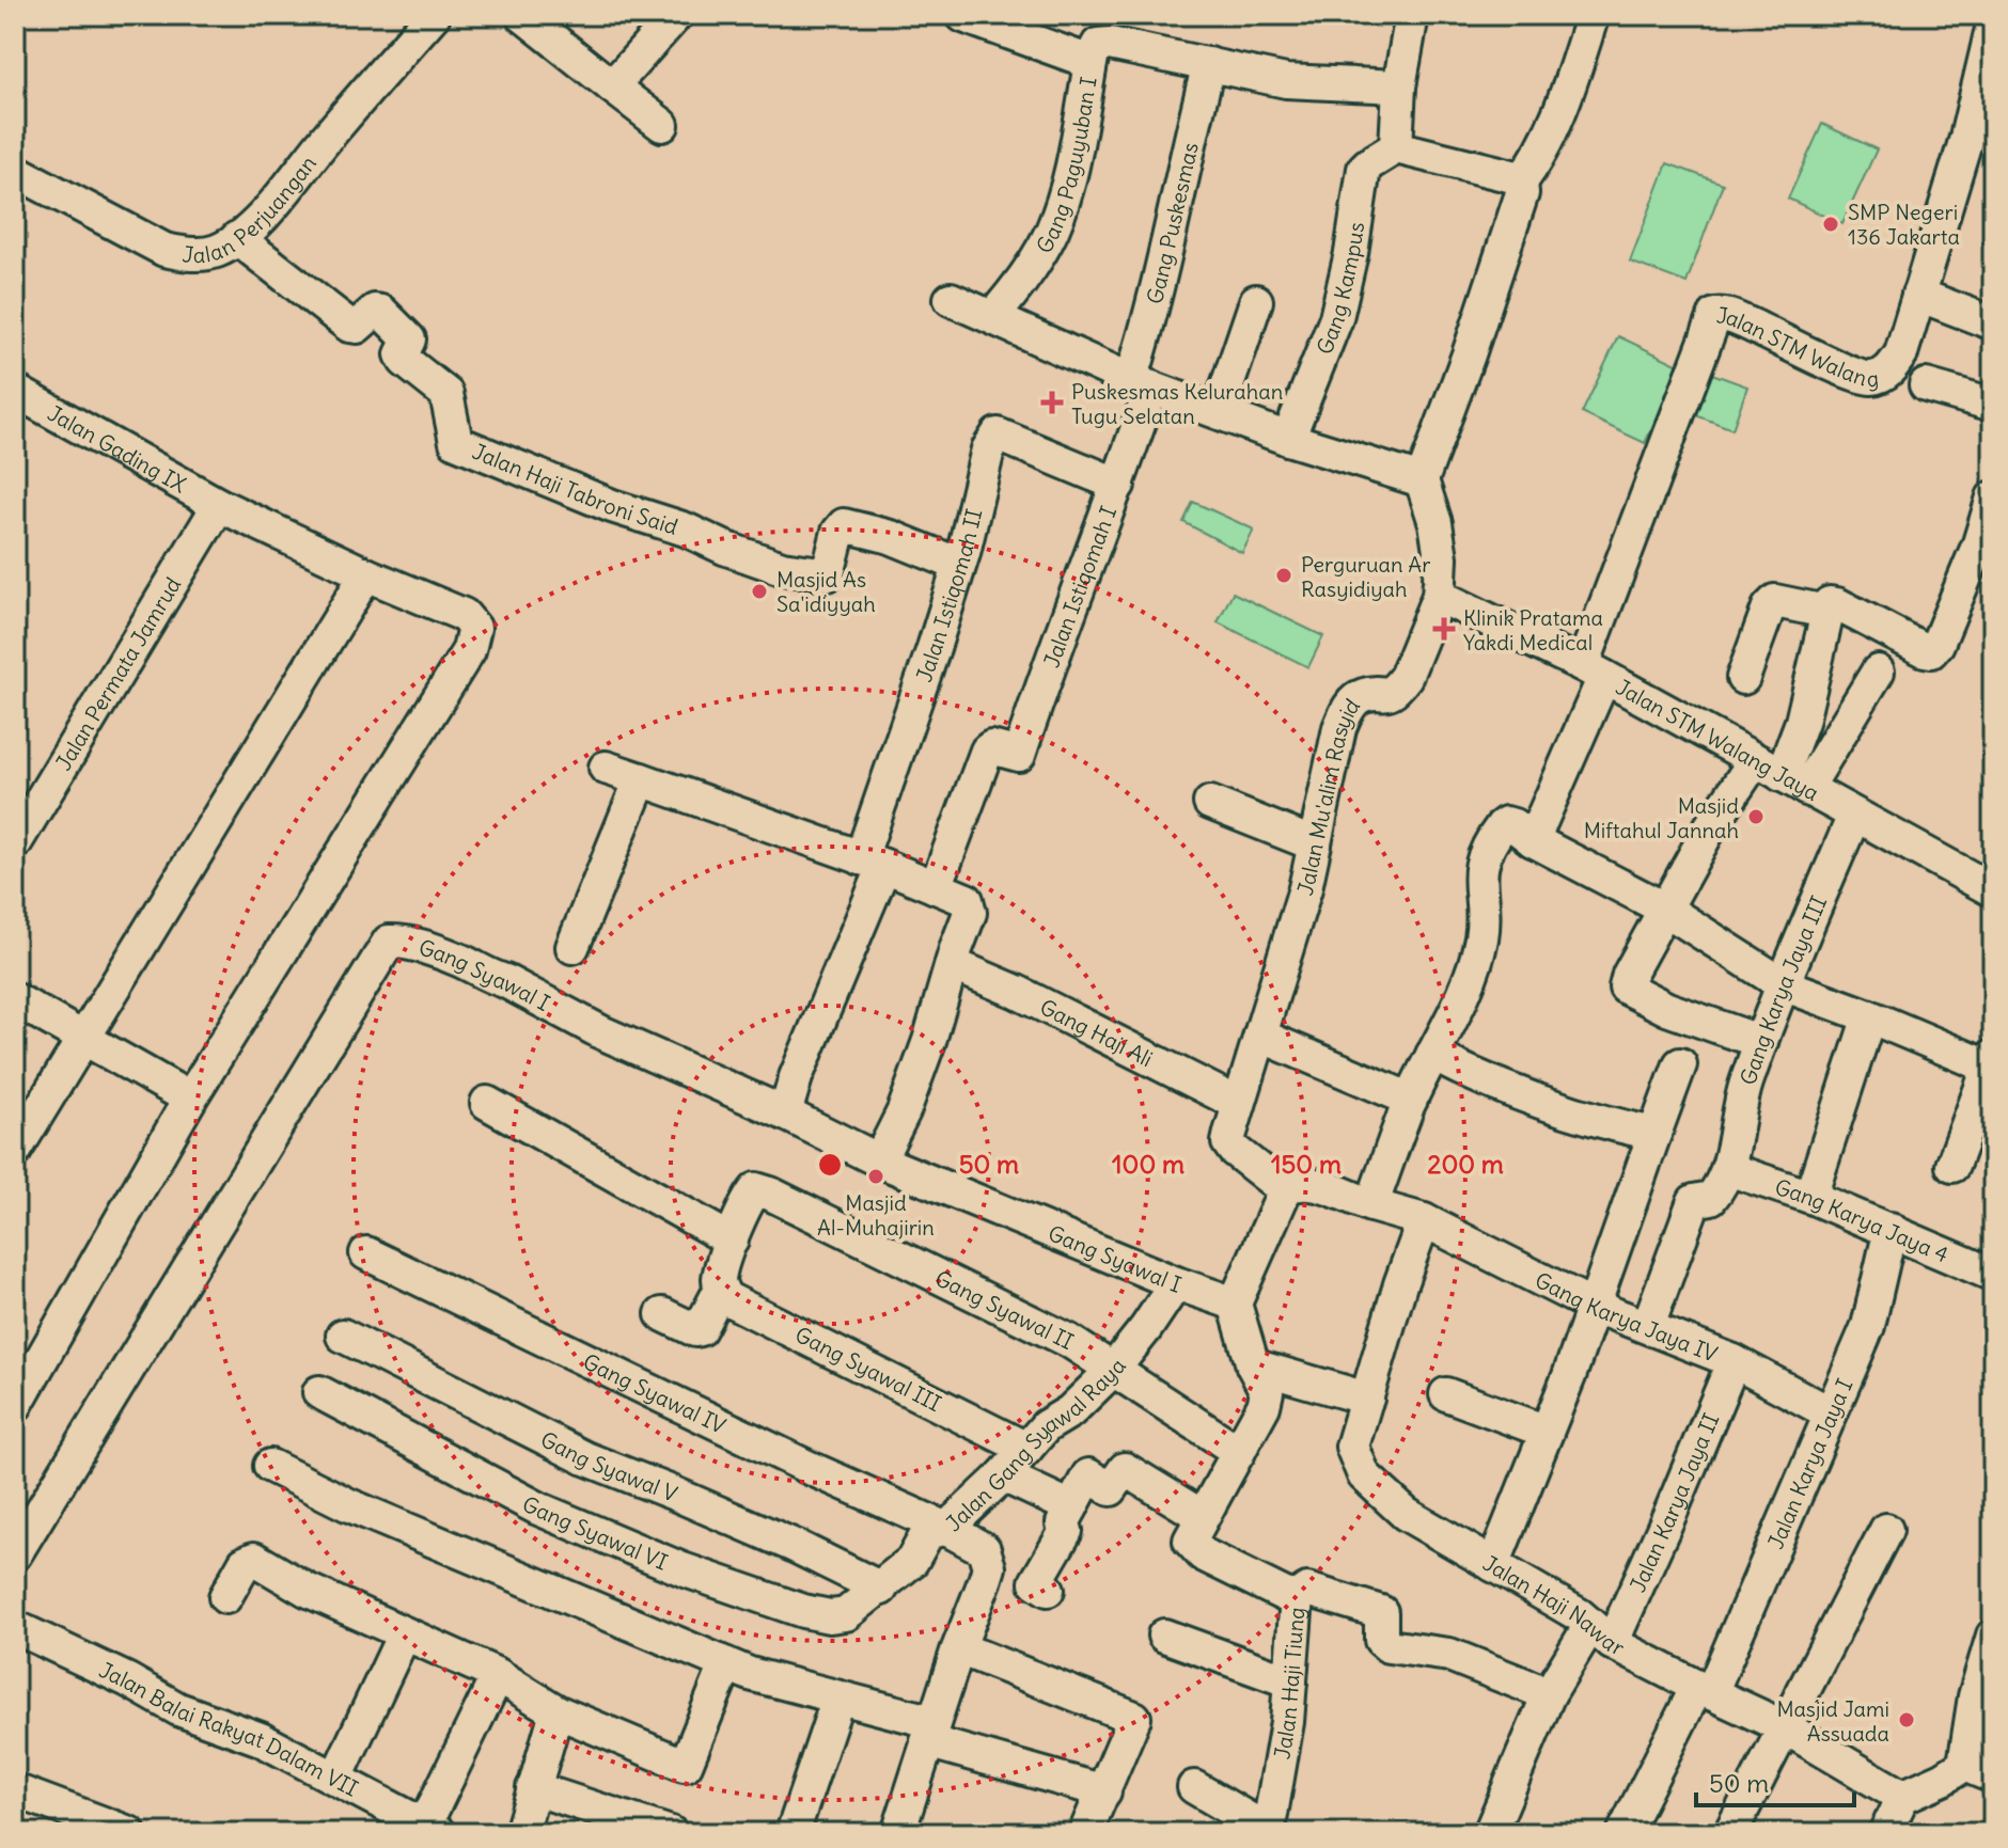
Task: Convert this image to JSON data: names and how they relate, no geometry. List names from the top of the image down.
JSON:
{
  "streets": {
    "street": [
      "Gang Paguyuban I",
      "Jalan Perjuangan",
      "Gang Puskesmas",
      "Gang Kampus",
      "Jalan STM Walang",
      "Jalan Gading IX",
      "Jalan Haji Tabroni Said",
      "Jalan Istiqomah I",
      "Jalan Istiqomah II",
      "Jalan Permata Jamrud",
      "Jalan STM Walang Jaya",
      "Jalan Mu'alim Rasyid",
      "Gang Syawal I",
      "Gang Karya Jaya III",
      "Gang Haji Ali",
      "Gang Karya Jaya 4",
      "Gang Syawal II",
      "Gang Karya Jaya IV",
      "Gang Syawal III",
      "Gang Syawal IV",
      "Jalan Gang Syawal Raya",
      "Jalan Karya Jaya I",
      "Gang Syawal V",
      "Jalan Karya Jaya II",
      "Gang Syawal VI",
      "Jalan Haji Nawar",
      "Jalan Haji Tiung",
      "Jalan Balai Rakyat Dalam VII"
    ]
  },
  "crossings": [
    ["Gang Paguyuban I", "Gang Puskesmas"],
    ["Jalan Perjuangan", "Jalan Haji Tabroni Said"],
    ["Gang Puskesmas", "Jalan Istiqomah I"],
    ["Jalan STM Walang", "Jalan STM Walang Jaya"],
    ["Jalan Gading IX", "Jalan Permata Jamrud"],
    ["Jalan Haji Tabroni Said", "Jalan Istiqomah II"],
    ["Jalan Istiqomah I", "Jalan Istiqomah II"],
    ["Jalan Istiqomah II", "Gang Syawal I"],
    ["Jalan STM Walang Jaya", "Jalan Mu'alim Rasyid"],
    ["Jalan STM Walang Jaya", "Gang Karya Jaya III"],
    ["Gang Syawal I", "Jalan Gang Syawal Raya"],
    ["Gang Syawal I", "Jalan Haji Tiung"],
    ["Gang Karya Jaya III", "Gang Karya Jaya 4"],
    ["Gang Karya Jaya 4", "Jalan Karya Jaya I"],
    ["Gang Syawal II", "Jalan Gang Syawal Raya"],
    ["Gang Syawal II", "Jalan Haji Tiung"],
    ["Gang Karya Jaya IV", "Jalan Karya Jaya I"],
    ["Gang Karya Jaya IV", "Jalan Karya Jaya II"],
    ["Gang Karya Jaya IV", "Jalan Haji Nawar"],
    ["Gang Syawal III", "Jalan Gang Syawal Raya"],
    ["Gang Syawal IV", "Jalan Gang Syawal Raya"],
    ["Jalan Gang Syawal Raya", "Gang Syawal V"],
    ["Jalan Gang Syawal Raya", "Gang Syawal VI"],
    ["Jalan Karya Jaya I", "Jalan Haji Nawar"],
    ["Gang Syawal V", "Gang Syawal VI"],
    ["Jalan Karya Jaya II", "Jalan Haji Nawar"]
  ],
  "places": {
    "other": [
      "SMP Negeri 136 Jakarta",
      "Perguruan Ar Rasyidiyah",
      "Masjid As Sa'idiyyah",
      "Masjid Miftahul Jannah",
      "Masjid Al-Muhajirin",
      "Masjid Jami Assuada"
    ],
    "health": ["Puskesmas Kelurahan Tugu Selatan", "Klinik Pratama Yakdi Medical"]
  },
  "scale_bar": "50 m",
  "rings": [
    "50 m",
    "100 m",
    "150 m",
    "200 m"
  ]
}
